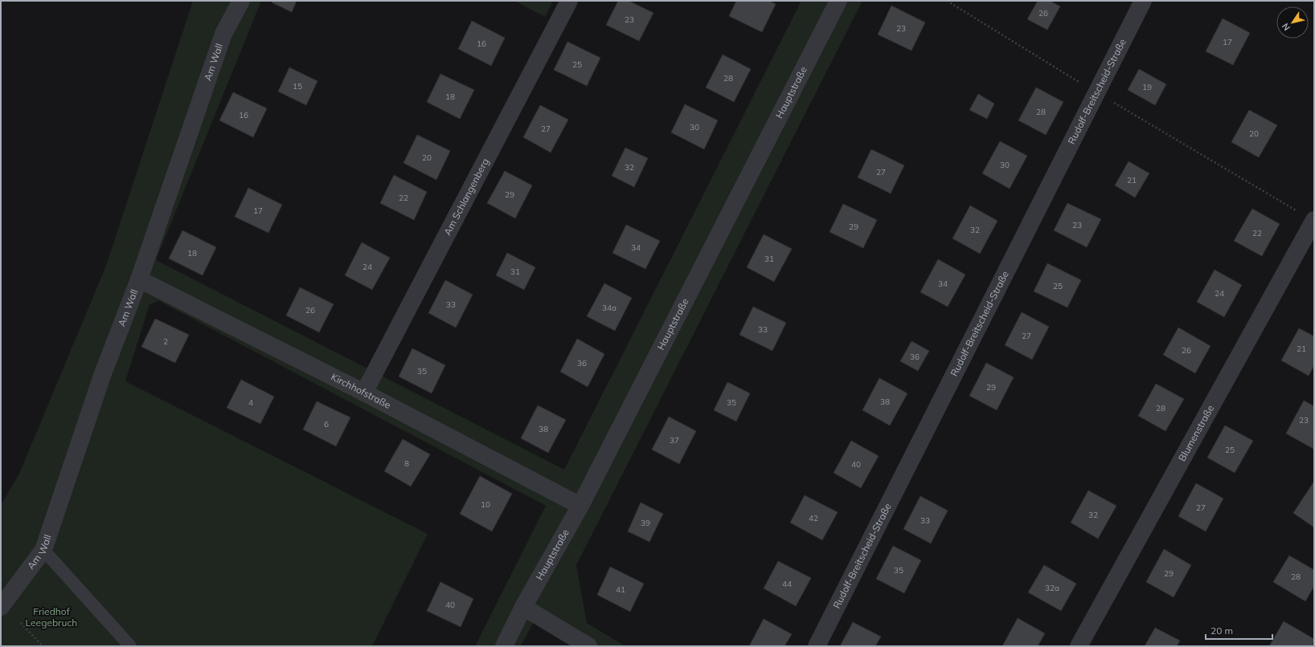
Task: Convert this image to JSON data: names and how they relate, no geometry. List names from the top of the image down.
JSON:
{
  "streets": {
    "street": [
      "Am Wall",
      "Rudolf-Breitscheid-Straße",
      "Hauptstraße",
      "Am Schlangenberg",
      "Kirchhofstraße",
      "Blumenstraße"
    ]
  },
  "crossings": [
    ["Am Wall", "Kirchhofstraße"],
    ["Hauptstraße", "Kirchhofstraße"],
    ["Am Schlangenberg", "Kirchhofstraße"]
  ],
  "parks": ["Friedhof Leegebruch"],
  "house_numbers": [
    "26",
    "23",
    "23",
    "17",
    "16",
    "25",
    "28",
    "15",
    "19",
    "18",
    "28",
    "16",
    "30",
    "27",
    "20",
    "20",
    "30",
    "32",
    "27",
    "21",
    "29",
    "22",
    "17",
    "23",
    "29",
    "32",
    "22",
    "34",
    "18",
    "31",
    "24",
    "31",
    "34",
    "25",
    "24",
    "33",
    "34a",
    "26",
    "33",
    "27",
    "2",
    "21",
    "26",
    "36",
    "36",
    "35",
    "29",
    "38",
    "4",
    "35",
    "28",
    "23",
    "6",
    "38",
    "37",
    "25",
    "8",
    "40",
    "10",
    "27",
    "32",
    "42",
    "33",
    "39",
    "35",
    "29",
    "28",
    "44",
    "32a",
    "41",
    "40"
  ],
  "scale_bar": "20 m",
  "north": "bottom left"
}
